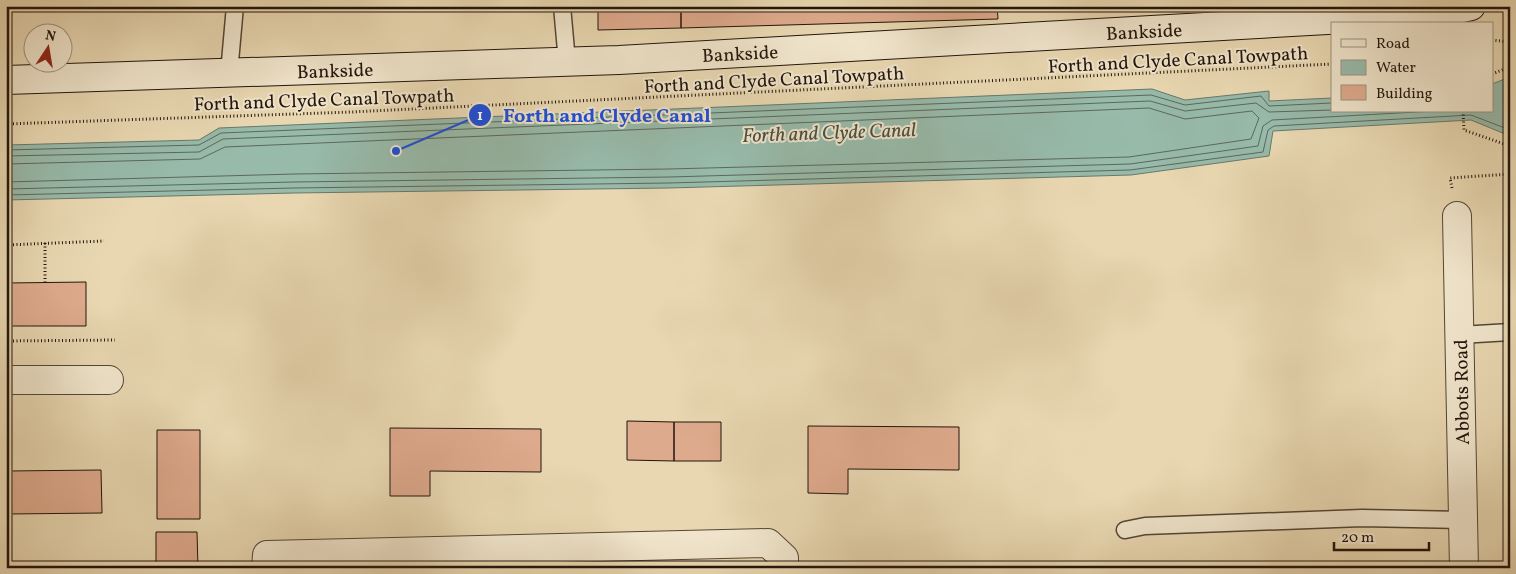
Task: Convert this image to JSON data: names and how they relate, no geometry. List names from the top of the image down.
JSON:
{
  "streets": {
    "street": ["Bankside", "Abbots Road"],
    "path": ["Forth and Clyde Canal Towpath"]
  },
  "water": ["Forth and Clyde Canal"],
  "places": ["Forth and Clyde Canal"],
  "legend": ["Road", "Water", "Building"],
  "scale_bar": "20 m",
  "north": "top"
}
